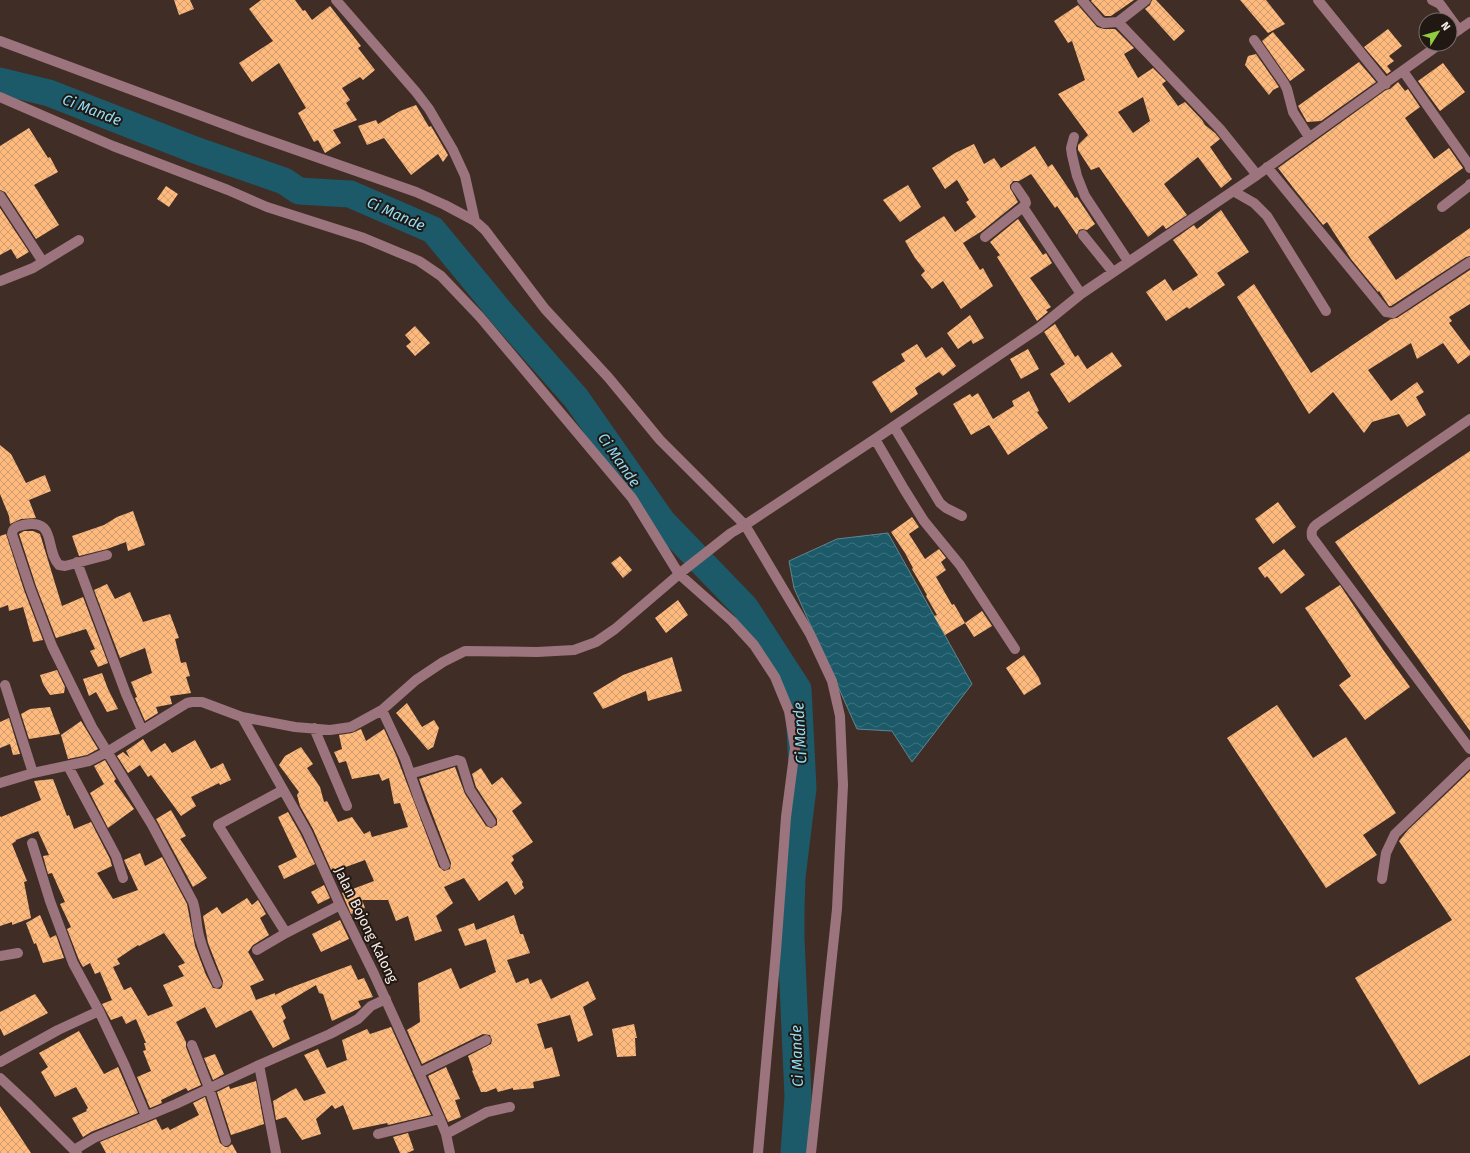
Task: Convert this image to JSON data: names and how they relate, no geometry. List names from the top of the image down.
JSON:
{
  "streets": {
    "street": ["Jalan Bojong Kalong"]
  },
  "water": ["Ci Mande"],
  "north": "top right"
}
